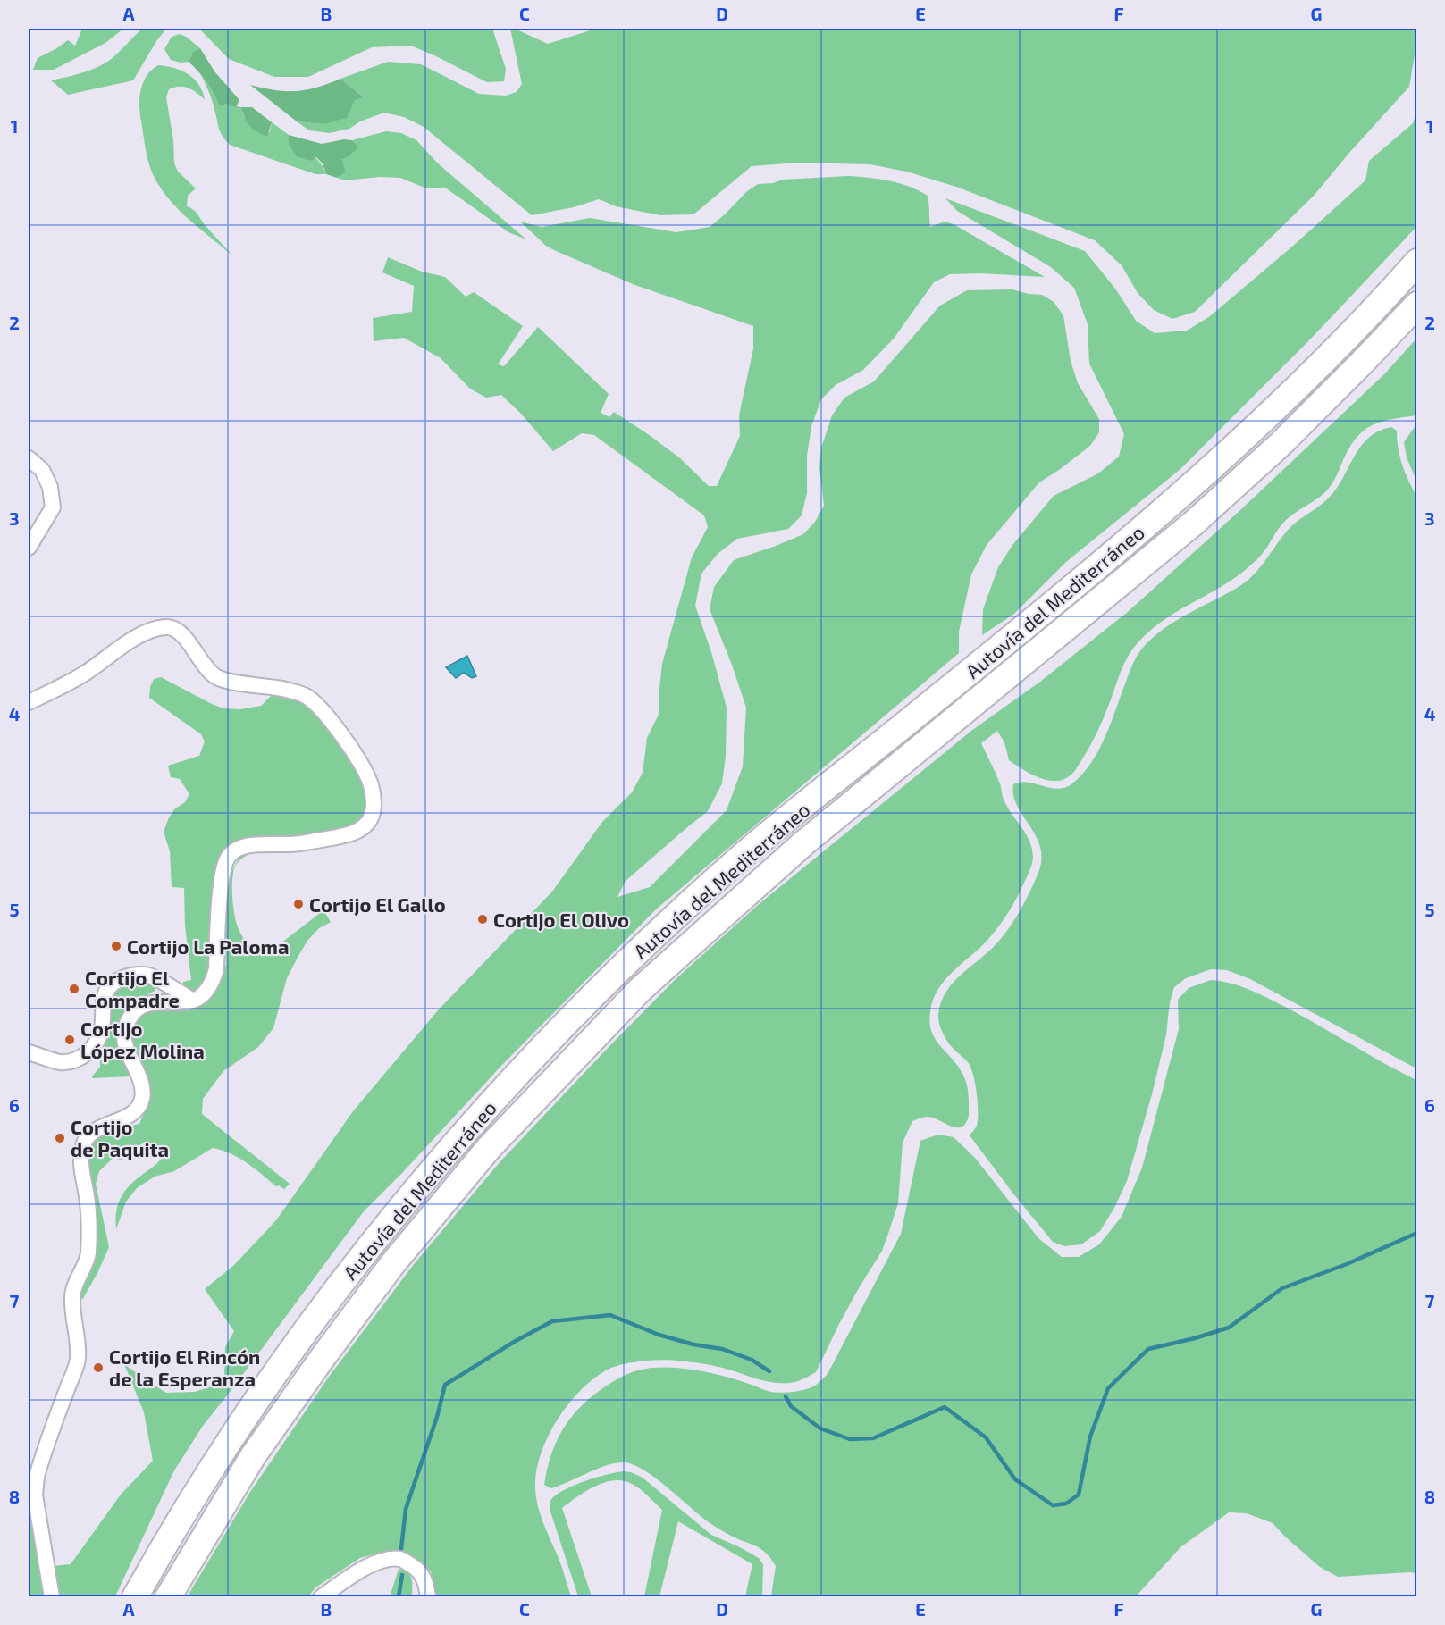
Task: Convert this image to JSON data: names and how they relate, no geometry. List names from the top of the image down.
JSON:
{
  "streets": {
    "highway": ["Autovía del Mediterráneo"]
  },
  "places": [
    "Cortijo El Gallo",
    "Cortijo El Olivo",
    "Cortijo La Paloma",
    "Cortijo El Compadre",
    "Cortijo López Molina",
    "Cortijo de Paquita",
    "Cortijo El Rincón de la Esperanza"
  ],
  "grid": {
    "columns": [
      "A",
      "B",
      "C",
      "D",
      "E",
      "F",
      "G"
    ],
    "rows": [
      "1",
      "2",
      "3",
      "4",
      "5",
      "6",
      "7",
      "8"
    ]
  }
}
